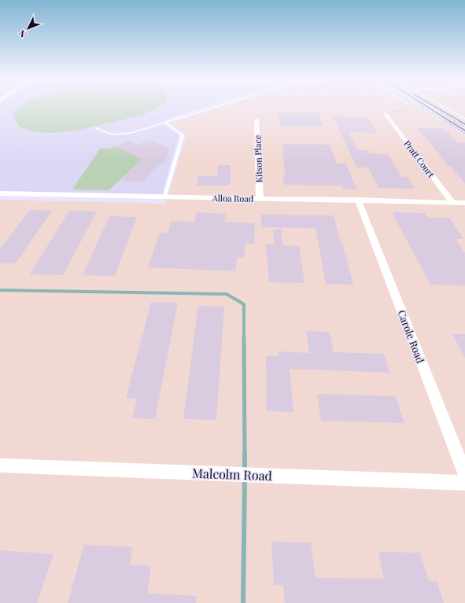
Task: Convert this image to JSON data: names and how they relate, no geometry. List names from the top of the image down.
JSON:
{
  "streets": {
    "street": [
      "Kitson Place",
      "Pratt Court",
      "Alloa Road",
      "Carole Road",
      "Malcolm Road"
    ]
  },
  "crossings": [
    ["Kitson Place", "Alloa Road"],
    ["Pratt Court", "Alloa Road"],
    ["Alloa Road", "Carole Road"]
  ],
  "north": "bottom left"
}
